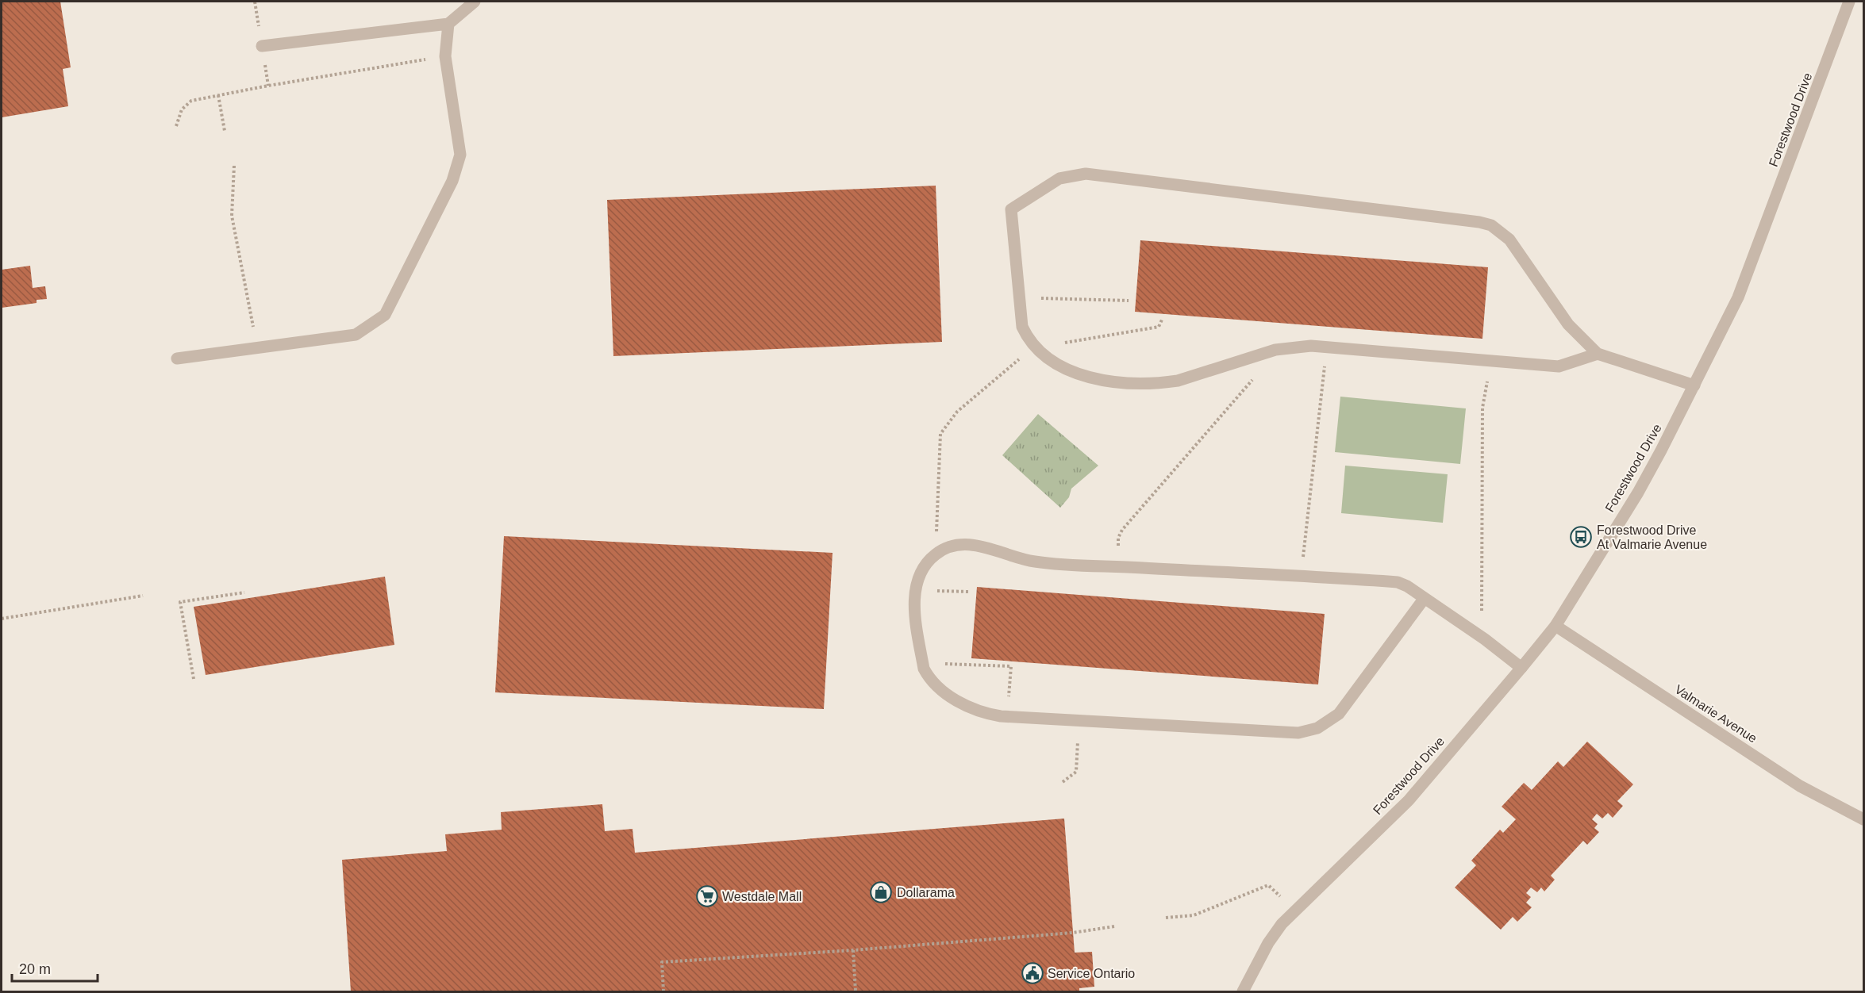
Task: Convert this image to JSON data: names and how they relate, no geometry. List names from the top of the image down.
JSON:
{
  "streets": {
    "street": ["Forestwood Drive", "Valmarie Avenue"]
  },
  "crossings": [
    ["Forestwood Drive", "Valmarie Avenue"]
  ],
  "places": {
    "bus stop": ["Forestwood Drive At Valmarie Avenue"],
    "shop": ["Dollarama"],
    "supermarket": ["Westdale Mall"],
    "public building": ["Service Ontario"]
  },
  "scale_bar": "20 m"
}
